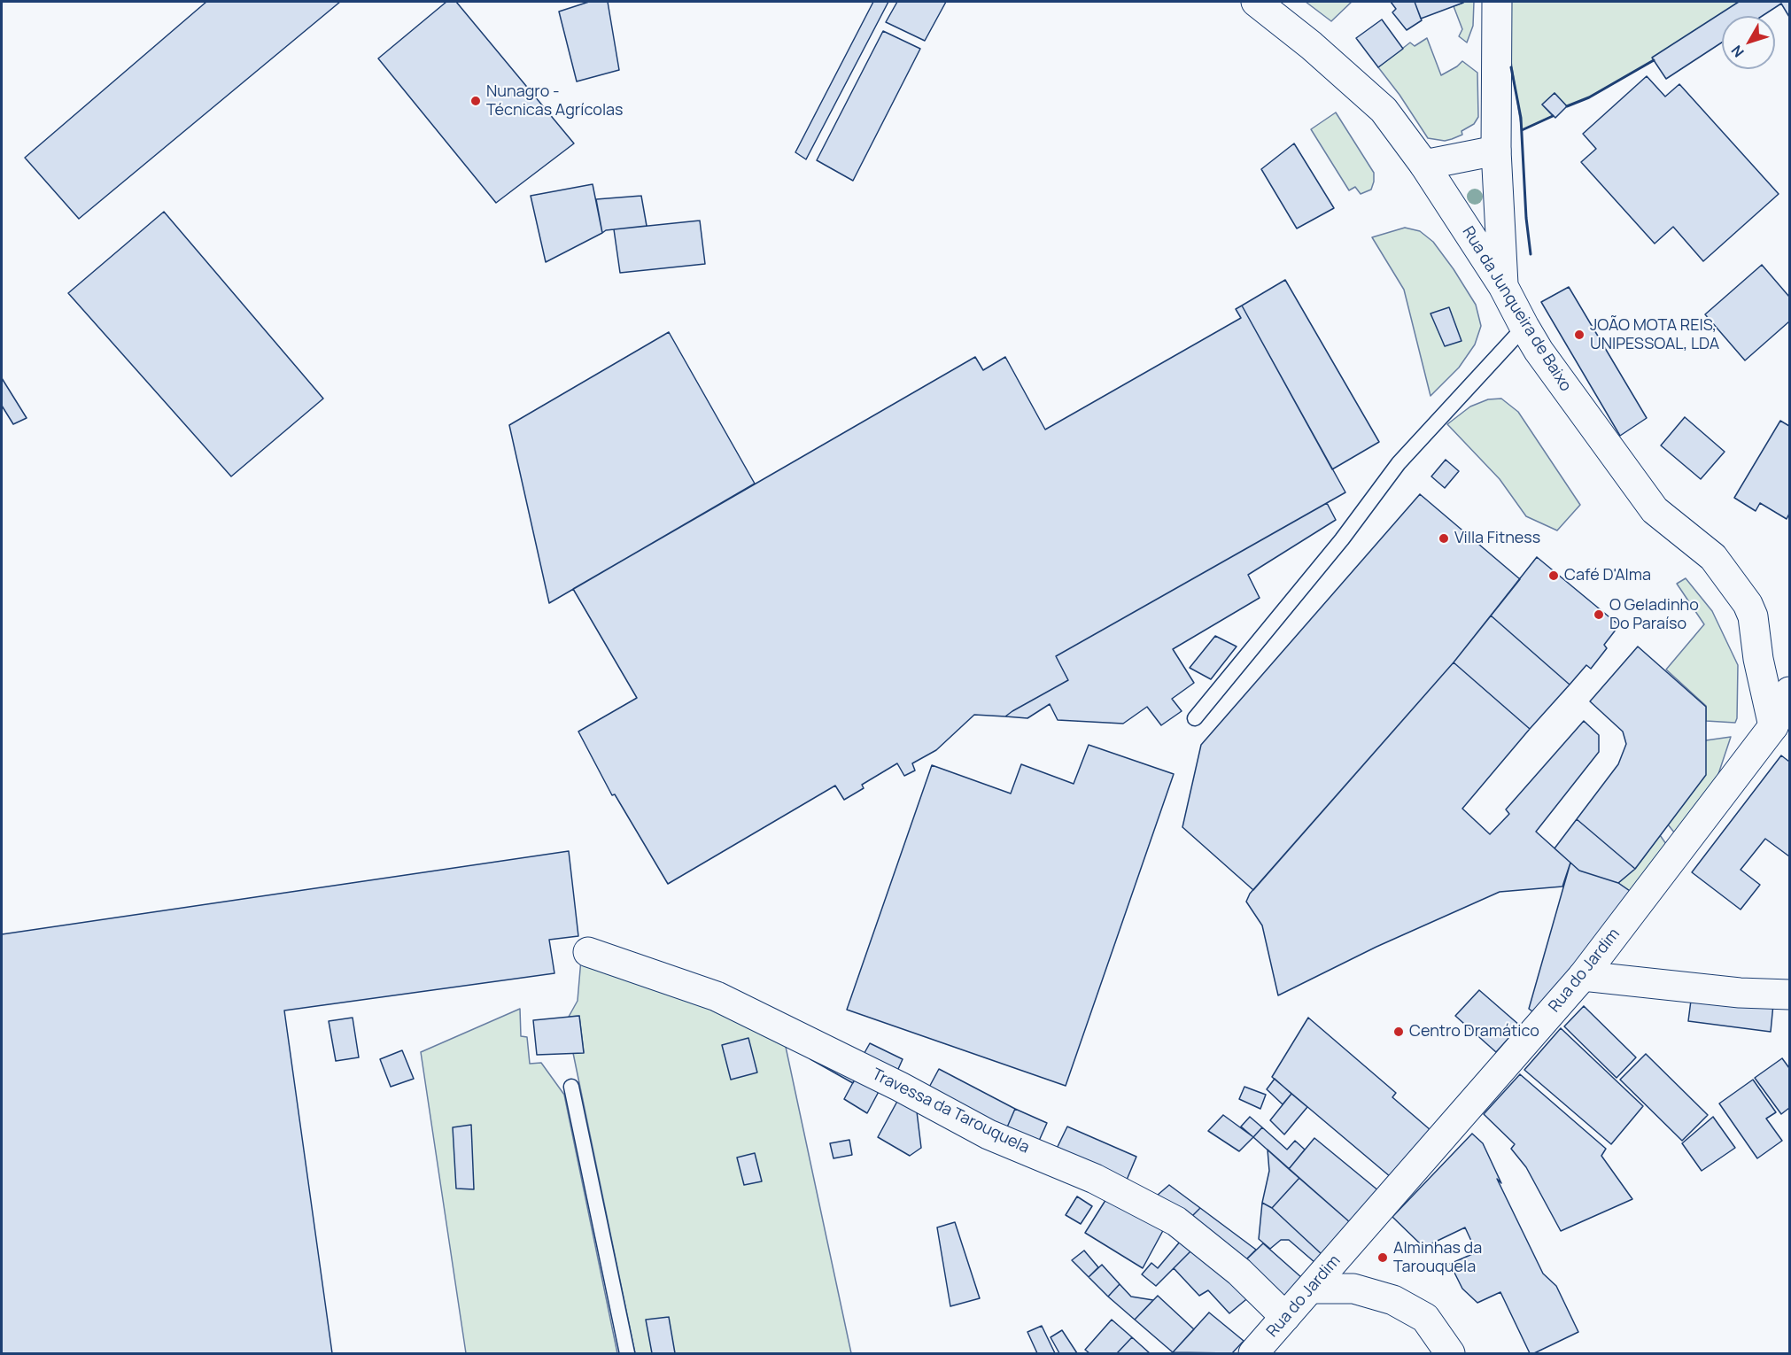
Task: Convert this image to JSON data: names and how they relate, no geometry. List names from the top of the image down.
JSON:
{
  "streets": {
    "street": ["Rua da Junqueira de Baixo", "Rua do Jardim", "Travessa da Tarouquela"]
  },
  "crossings": [
    ["Rua da Junqueira de Baixo", "Rua do Jardim"],
    ["Rua do Jardim", "Travessa da Tarouquela"]
  ],
  "places": [
    "Nunagro - Técnicas Agrícolas",
    "JOÃO MOTA REIS, UNIPESSOAL, LDA",
    "Villa Fitness",
    "Café D'Alma",
    "O Geladinho Do Paraíso",
    "Centro Dramático",
    "Alminhas da Tarouquela"
  ],
  "north": "bottom left"
}
